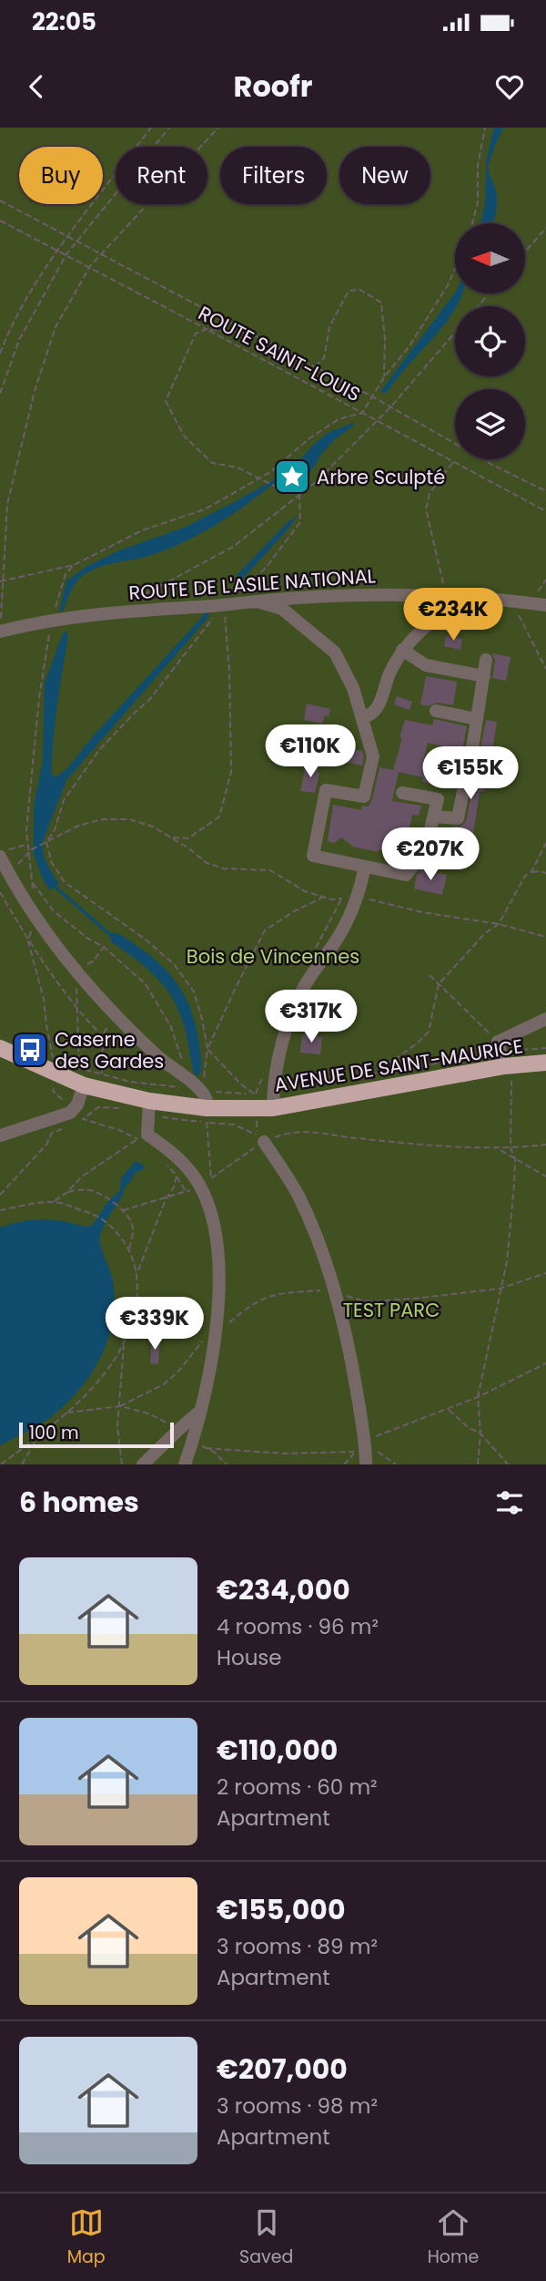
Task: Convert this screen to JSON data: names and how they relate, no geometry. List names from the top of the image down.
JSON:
{
  "streets": {
    "main road": ["AVENUE DE SAINT-MAURICE"],
    "street": ["ROUTE DE L'ASILE NATIONAL"],
    "path": ["ROUTE SAINT-LOUIS"]
  },
  "parks": ["Bois de Vincennes", "TEST PARC"],
  "places": {
    "place": ["Arbre Sculpté"],
    "bus stop": ["Caserne des Gardes"]
  },
  "scale_bar": "100 m",
  "north": "left",
  "page": {
    "status": "22:05",
    "header": "Roofr",
    "chip": [
      "Buy",
      "Rent",
      "Filters",
      "New"
    ],
    "price": [
      "€234K",
      "€110K",
      "€155K",
      "€207K",
      "€317K",
      "€339K"
    ],
    "scale": "100 m",
    "heading": "6 homes",
    "list": [
      {
        "name": "€234,000",
        "note": "4 rooms · 96 m² · House"
      },
      {
        "name": "€110,000",
        "note": "2 rooms · 60 m² · Apartment"
      },
      {
        "name": "€155,000",
        "note": "3 rooms · 89 m² · Apartment"
      },
      {
        "name": "€207,000",
        "note": "3 rooms · 98 m² · Apartment"
      }
    ],
    "tabs": ["Map", "Saved", "Home"]
  }
}
